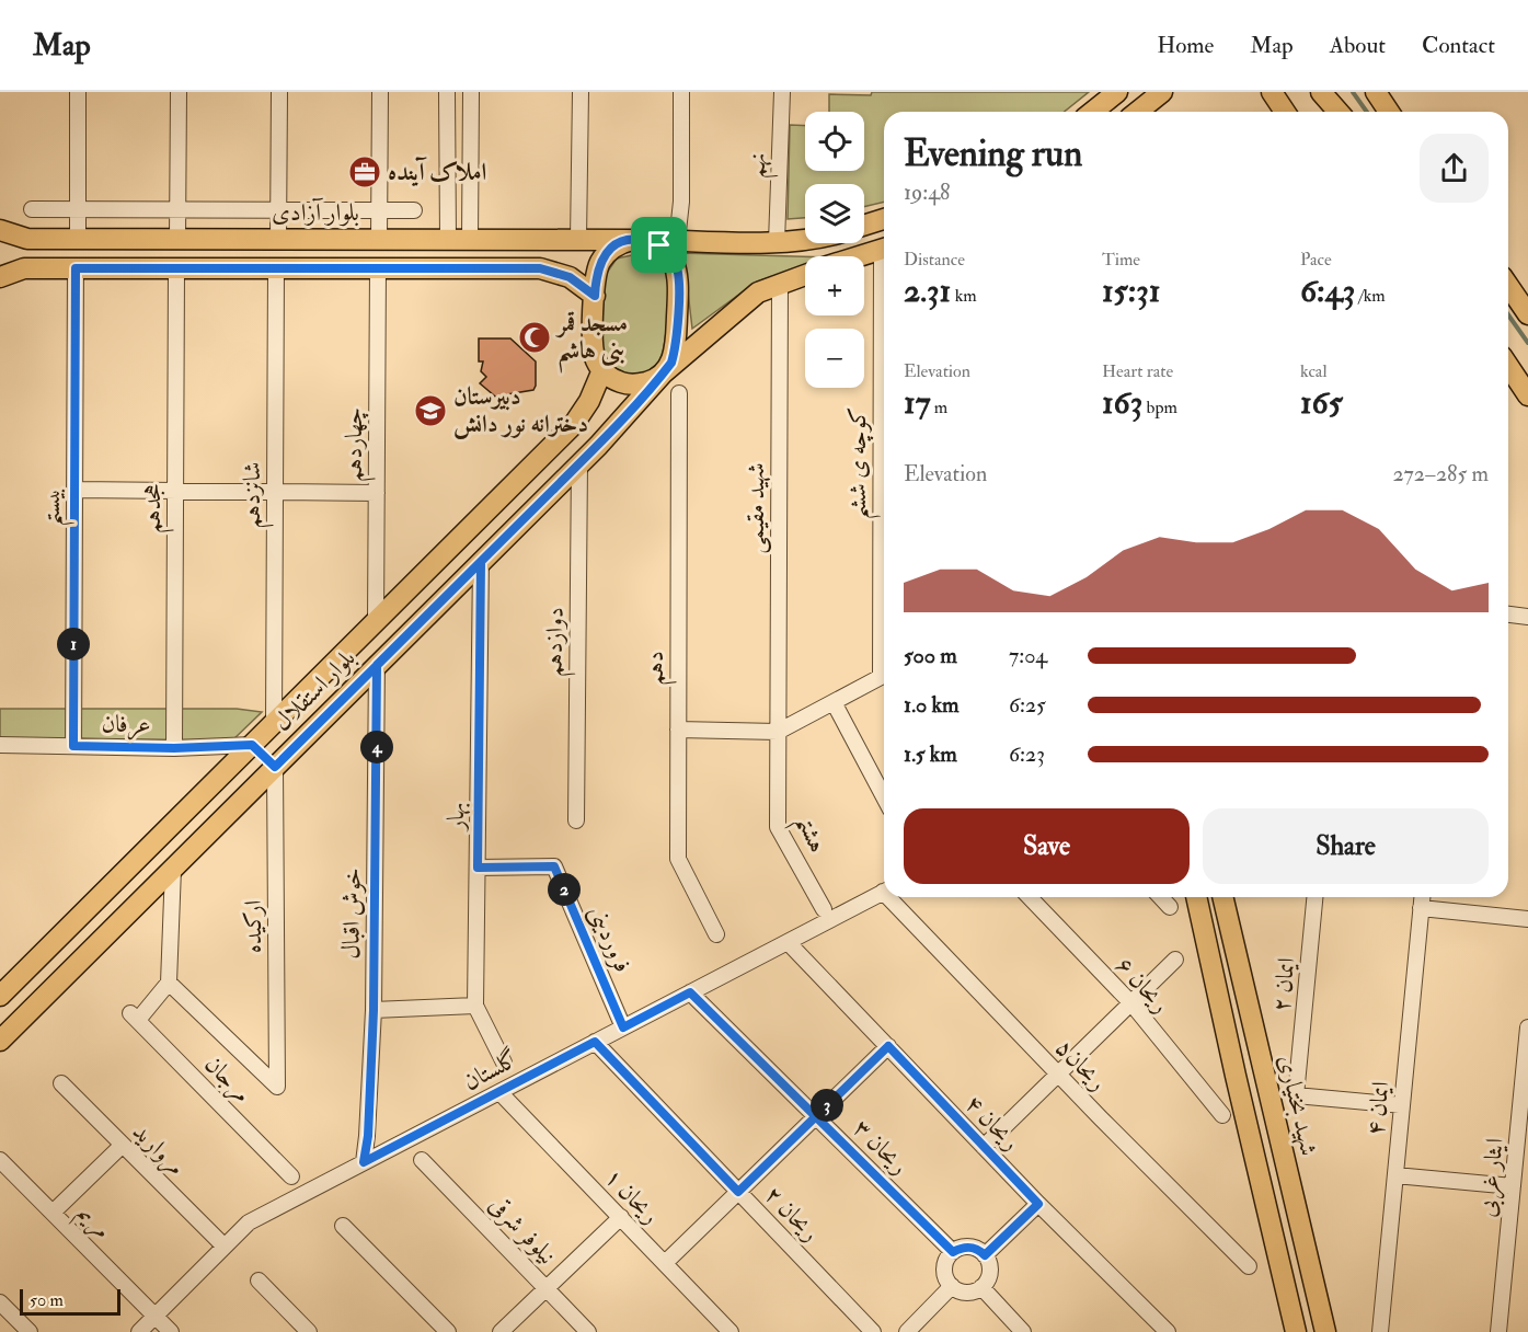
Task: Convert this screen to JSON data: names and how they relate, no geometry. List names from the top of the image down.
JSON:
{
  "streets": {
    "main road": ["بلوار آزادی", "بلوار استقلال", "شهید بختیاری"],
    "street": [
      "نهم",
      "چهاردهم",
      "کوچه ی ششم",
      "شانزدهم",
      "بیستم",
      "هجدهم",
      "شهید مقیمی",
      "دوازدهم",
      "دهم",
      "عرفان",
      "بهار",
      "هشتم",
      "خوش اقبال",
      "ارکیده",
      "فروردینی",
      "ریحان ۶",
      "ایمان ۲",
      "ریحان۵",
      "گلستان",
      "مرجان",
      "ایمان ۴",
      "ریحان ۴",
      "ریحان ۳",
      "مروارید",
      "ایثار غربی",
      "ریحان ۱",
      "ریحان ۲",
      "مریم",
      "نیلوفر شرقی"
    ]
  },
  "crossings": [
    ["نهم", "بلوار آزادی"],
    ["بلوار آزادی", "بلوار استقلال"],
    ["چهاردهم", "بلوار استقلال"],
    ["شانزدهم", "بلوار استقلال"],
    ["بیستم", "عرفان"],
    ["هجدهم", "عرفان"],
    ["شهید مقیمی", "هشتم"],
    ["دوازدهم", "بلوار استقلال"],
    ["بلوار استقلال", "عرفان"],
    ["بلوار استقلال", "بهار"],
    ["بلوار استقلال", "خوش اقبال"],
    ["بلوار استقلال", "ارکیده"],
    ["بهار", "فروردینی"],
    ["خوش اقبال", "گلستان"],
    ["ارکیده", "مرجان"],
    ["فروردینی", "گلستان"],
    ["ایمان ۲", "ایمان ۴"],
    ["گلستان", "ریحان ۴"],
    ["گلستان", "ریحان ۳"],
    ["گلستان", "مروارید"],
    ["گلستان", "ریحان ۱"],
    ["گلستان", "ریحان ۲"],
    ["گلستان", "مریم"]
  ],
  "places": {
    "office": ["املاک آینده"],
    "mosque": ["مسجد قمر بنی هاشم"],
    "school or university": ["دبیرستان دخترانه نور دانش"]
  },
  "scale_bar": "50 m",
  "page": {
    "header": "Map",
    "nav": [
      "Home",
      "Map",
      "About",
      "Contact"
    ],
    "map_buttons": ["+", "−"],
    "heading": ["Evening run", "19:48"],
    "stats": [
      ["Distance", "2.31 km"],
      ["Time", "15:31"],
      ["Pace", "6:43 /km"],
      ["Elevation", "17 m"],
      ["Heart rate", "163 bpm"],
      ["kcal", "165"]
    ],
    "chart": ["Elevation", "272–285 m"],
    "pins": [
      "1",
      "4",
      "2",
      "3"
    ],
    "list": [
      {
        "name": "500 m",
        "note": "7:04"
      },
      {
        "name": "1.0 km",
        "note": "6:25"
      },
      {
        "name": "1.5 km",
        "note": "6:23"
      }
    ],
    "buttons": ["Save", "Share"],
    "scale": "50 m"
  }
}
